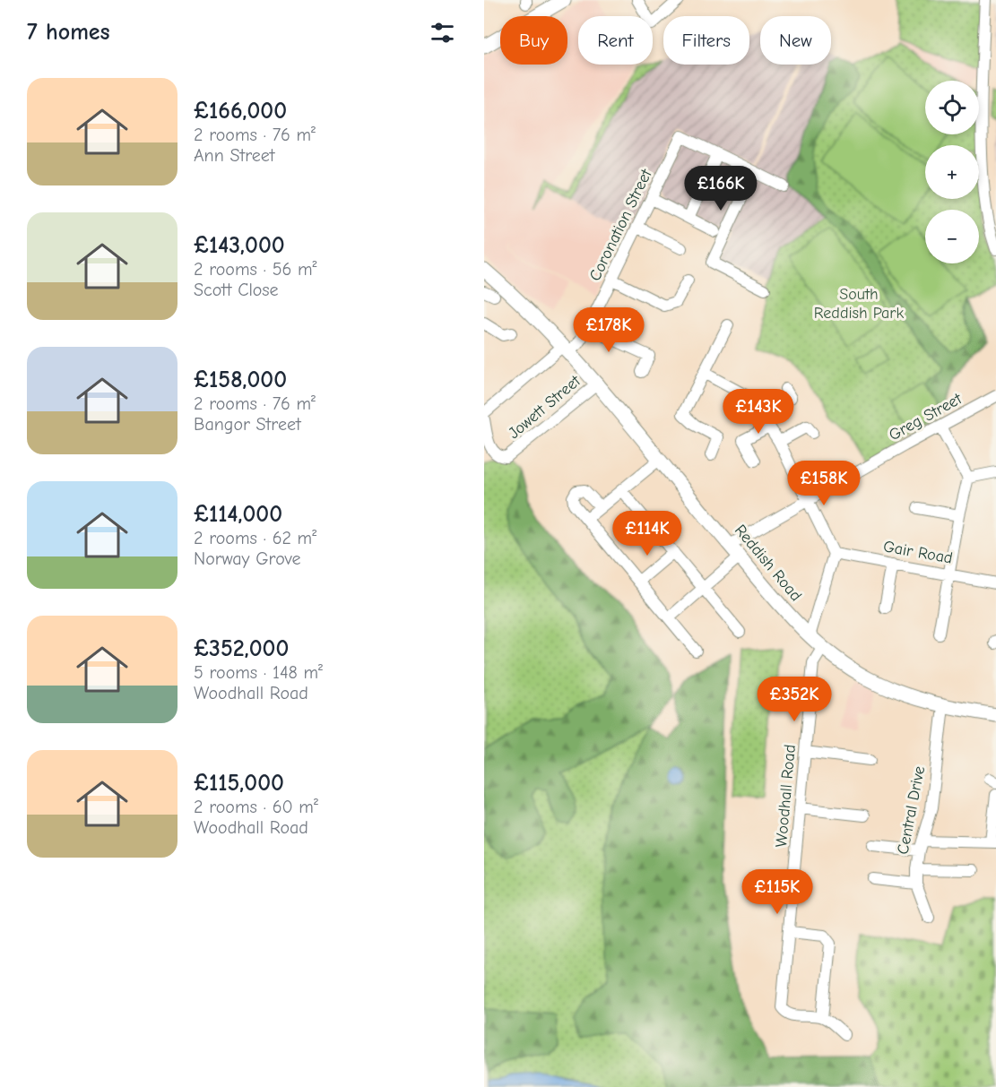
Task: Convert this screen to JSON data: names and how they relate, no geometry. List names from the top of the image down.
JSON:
{
  "streets": {
    "main road": ["Reddish Road"],
    "street": [
      "Coronation Street",
      "Jowett Street",
      "Greg Street",
      "Gair Road",
      "Woodhall Road",
      "Central Drive"
    ]
  },
  "crossings": [
    ["Coronation Street", "Reddish Road"],
    ["Jowett Street", "Reddish Road"],
    ["Greg Street", "Reddish Road"],
    ["Reddish Road", "Woodhall Road"],
    ["Reddish Road", "Central Drive"]
  ],
  "parks": ["South Reddish Park"],
  "page": {
    "heading": "7 homes",
    "chip": [
      "Buy",
      "Rent",
      "Filters",
      "New"
    ],
    "list": [
      {
        "name": "£166,000",
        "note": "2 rooms · 76 m² · Ann Street"
      },
      {
        "name": "£143,000",
        "note": "2 rooms · 56 m² · Scott Close"
      },
      {
        "name": "£158,000",
        "note": "2 rooms · 76 m² · Bangor Street"
      },
      {
        "name": "£114,000",
        "note": "2 rooms · 62 m² · Norway Grove"
      },
      {
        "name": "£352,000",
        "note": "5 rooms · 148 m² · Woodhall Road"
      },
      {
        "name": "£115,000",
        "note": "2 rooms · 60 m² · Woodhall Road"
      }
    ],
    "map_buttons": ["+", "−"],
    "price": [
      "£166K",
      "£178K",
      "£143K",
      "£158K",
      "£114K",
      "£352K",
      "£115K"
    ]
  }
}
